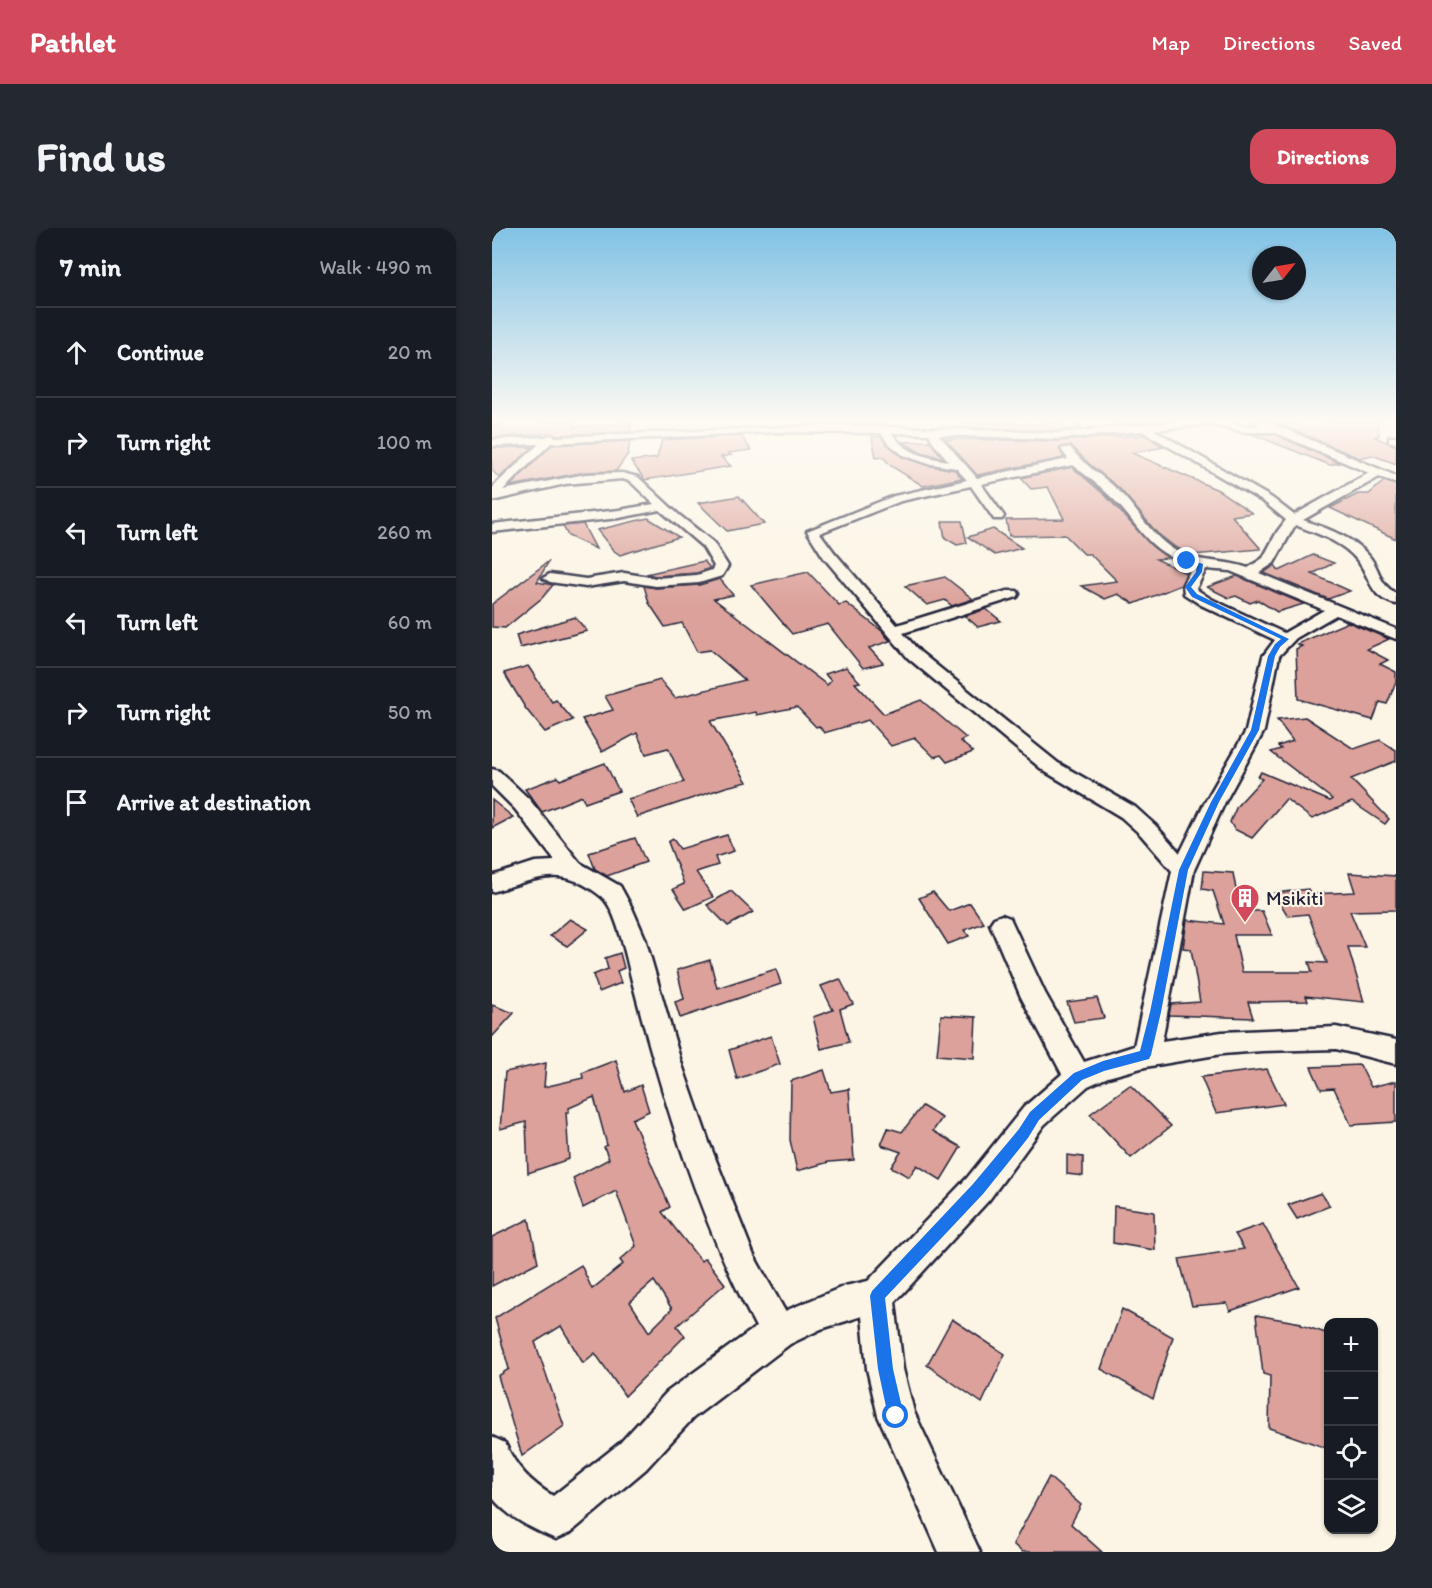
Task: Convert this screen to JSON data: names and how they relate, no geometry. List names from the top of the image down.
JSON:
{
  "places": {
    "building": ["Msikiti"]
  },
  "north": "top right",
  "page": {
    "header": "Pathlet",
    "nav": ["Map", "Directions", "Saved"],
    "buttons": "Directions",
    "title": "Find us",
    "heading": ["7 min", "Walk · 490 m"],
    "list": [
      ["Continue", "20 m"],
      ["Turn right", "100 m"],
      ["Turn left", "260 m"],
      ["Turn left", "60 m"],
      ["Turn right", "50 m"],
      "Arrive at destination"
    ],
    "map_buttons": ["+", "−"]
  }
}
